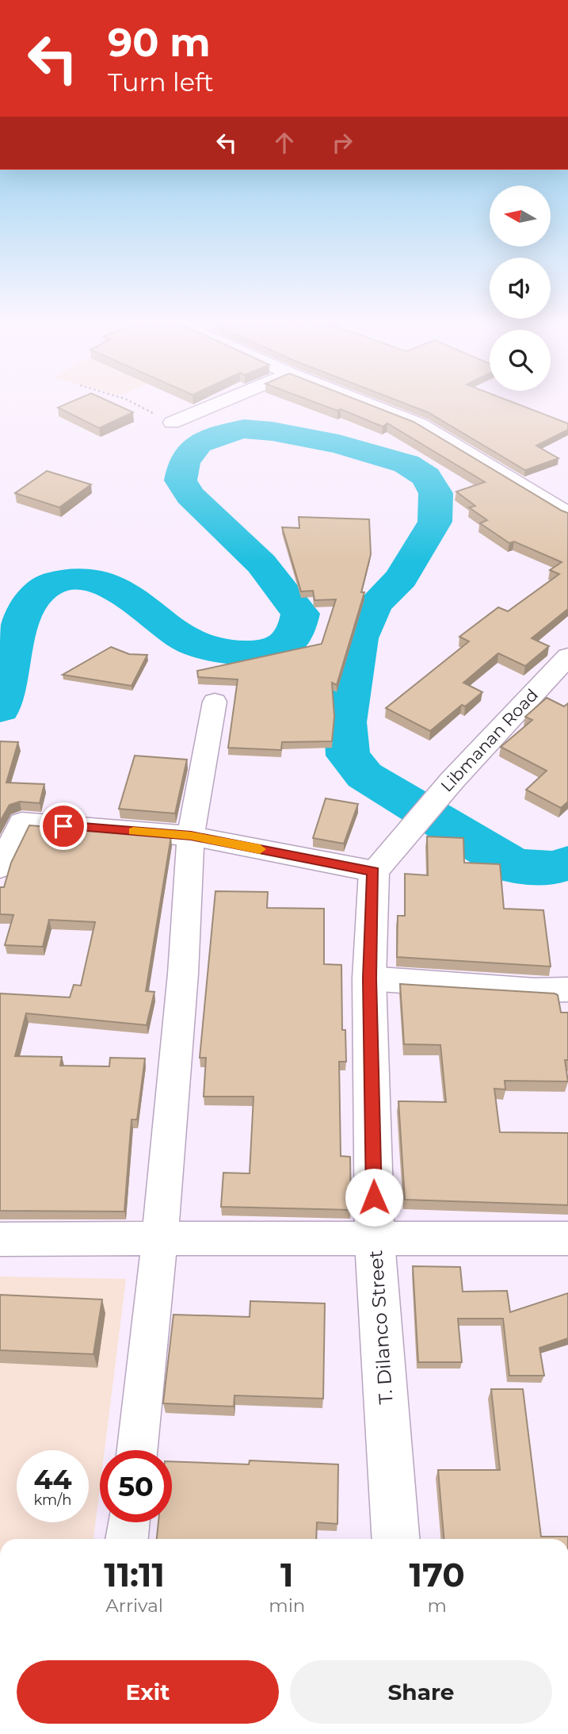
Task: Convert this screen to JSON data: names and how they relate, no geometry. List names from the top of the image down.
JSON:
{
  "streets": {
    "main road": ["Libmanan Road", "T. Dilanco Street"]
  },
  "crossings": [
    ["Libmanan Road", "T. Dilanco Street"]
  ],
  "north": "left",
  "page": {
    "turn": ["90 m", "Turn left"],
    "speed": "44 km/h",
    "limit": "50",
    "eta": [
      "11:11",
      "Arrival",
      "1",
      "min",
      "170",
      "m"
    ],
    "buttons": ["Exit", "Share"]
  }
}
